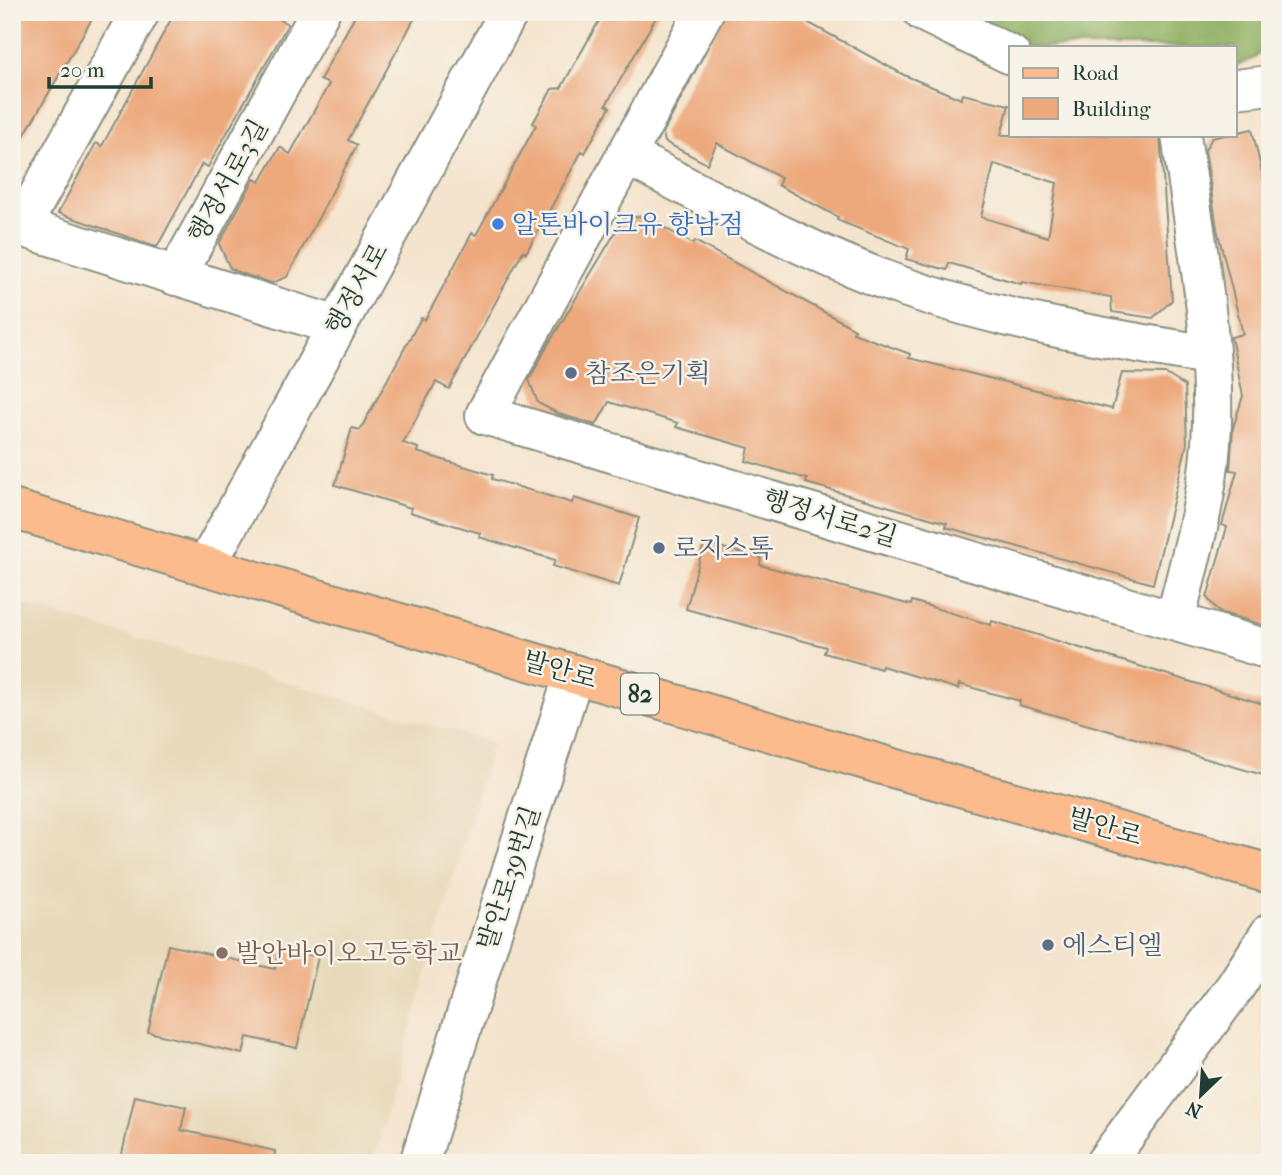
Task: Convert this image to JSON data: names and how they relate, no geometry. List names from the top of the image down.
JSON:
{
  "streets": {
    "main road": ["발안로", "82"],
    "street": [
      "행정서로3길",
      "행정서로",
      "행정서로2길",
      "발안로39번길"
    ]
  },
  "crossings": [
    ["행정서로3길", "행정서로"],
    ["행정서로", "발안로"],
    ["발안로", "발안로39번길"]
  ],
  "places": [
    "알톤바이크유 향남점",
    "참조은기획",
    "로지스톡",
    "에스티엘",
    "발안바이오고등학교"
  ],
  "legend": ["Road", "Building"],
  "scale_bar": "20 m",
  "north": "bottom left"
}
